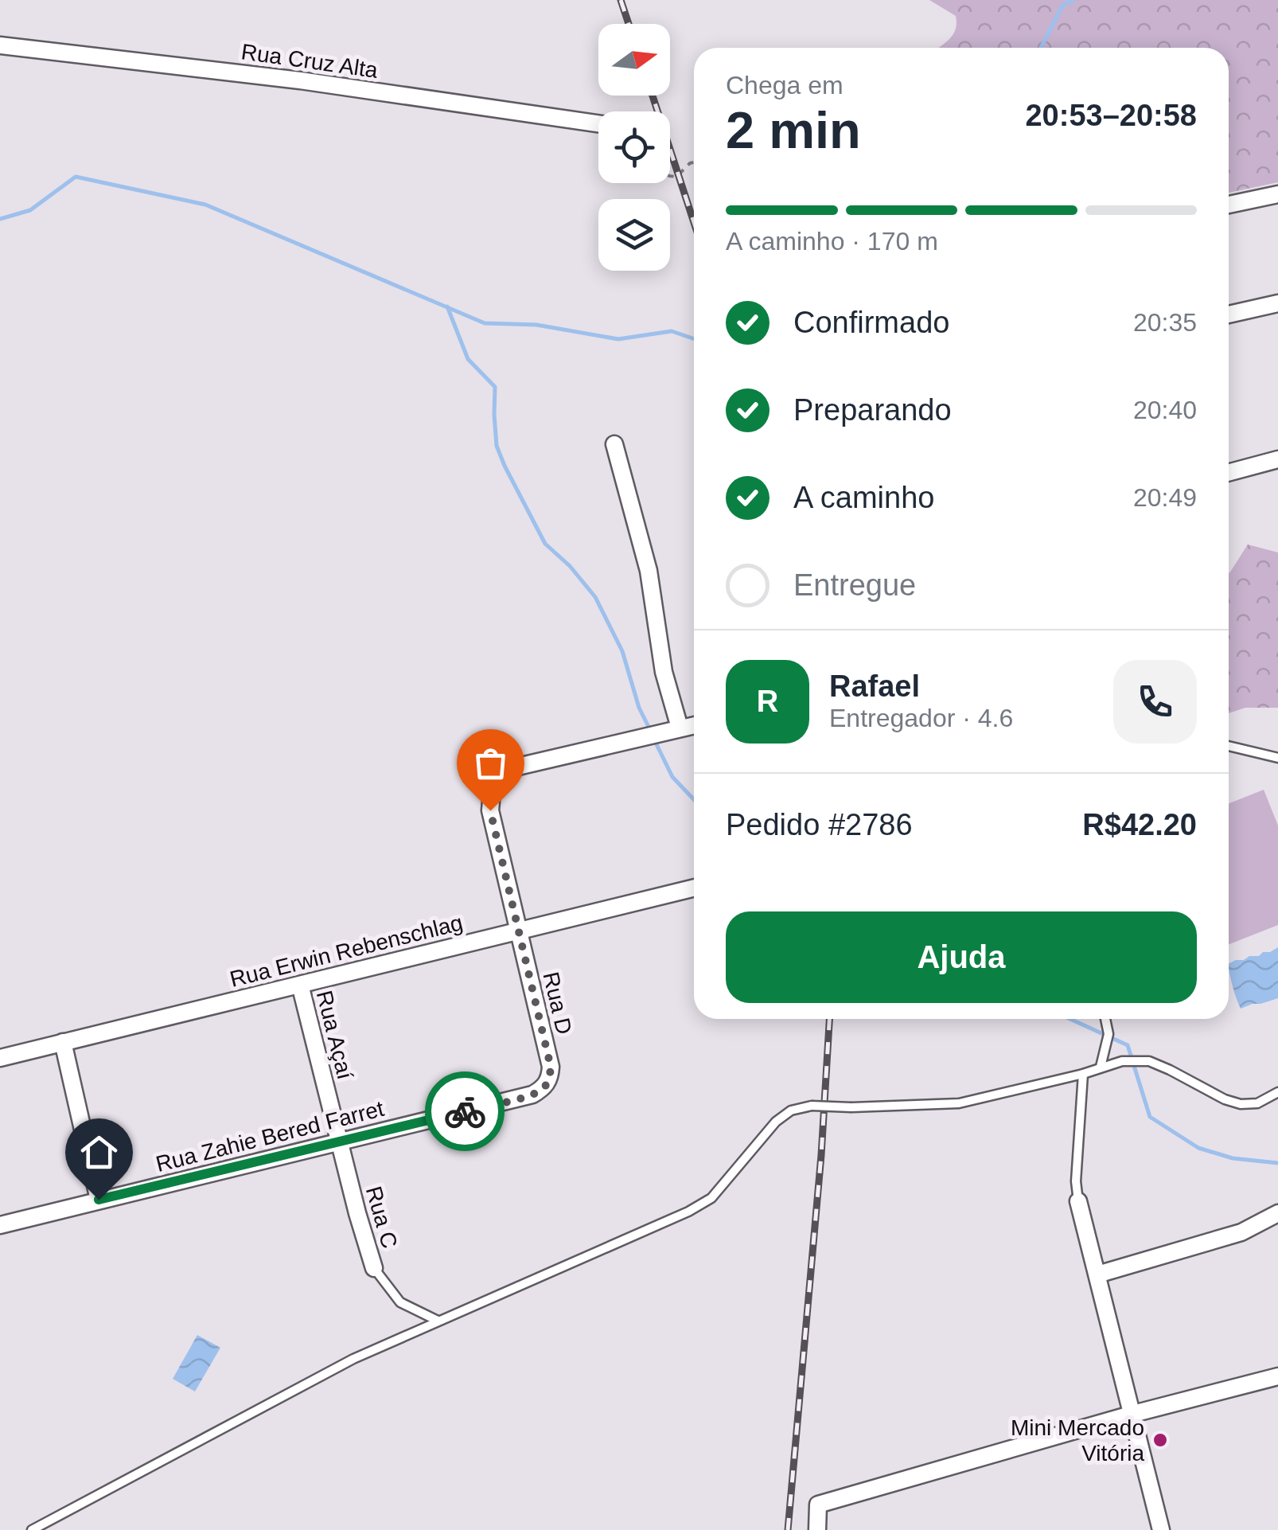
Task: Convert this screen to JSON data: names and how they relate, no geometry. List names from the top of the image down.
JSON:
{
  "streets": {
    "street": [
      "Rua Cruz Alta",
      "Rua Erwin Rebenschlag",
      "Rua D",
      "Rua Açaí",
      "Rua Zahie Bered Farret",
      "Rua C"
    ]
  },
  "crossings": [
    ["Rua Erwin Rebenschlag", "Rua D"],
    ["Rua Erwin Rebenschlag", "Rua Açaí"],
    ["Rua D", "Rua Zahie Bered Farret"],
    ["Rua Açaí", "Rua Zahie Bered Farret"],
    ["Rua Açaí", "Rua C"],
    ["Rua Zahie Bered Farret", "Rua C"]
  ],
  "places": ["Mini Mercado Vitória"],
  "north": "right",
  "page": {
    "heading": ["2 min", "Chega em", "20:53–20:58"],
    "panel": [
      "Rafael",
      "Entregador · 4.6",
      "Pedido #2786",
      "R$42.20"
    ],
    "bar": "A caminho · 170 m",
    "list": [
      ["Confirmado", "20:35"],
      ["Preparando", "20:40"],
      ["A caminho", "20:49"],
      "Entregue"
    ],
    "round": "R",
    "buttons": "Ajuda"
  }
}
